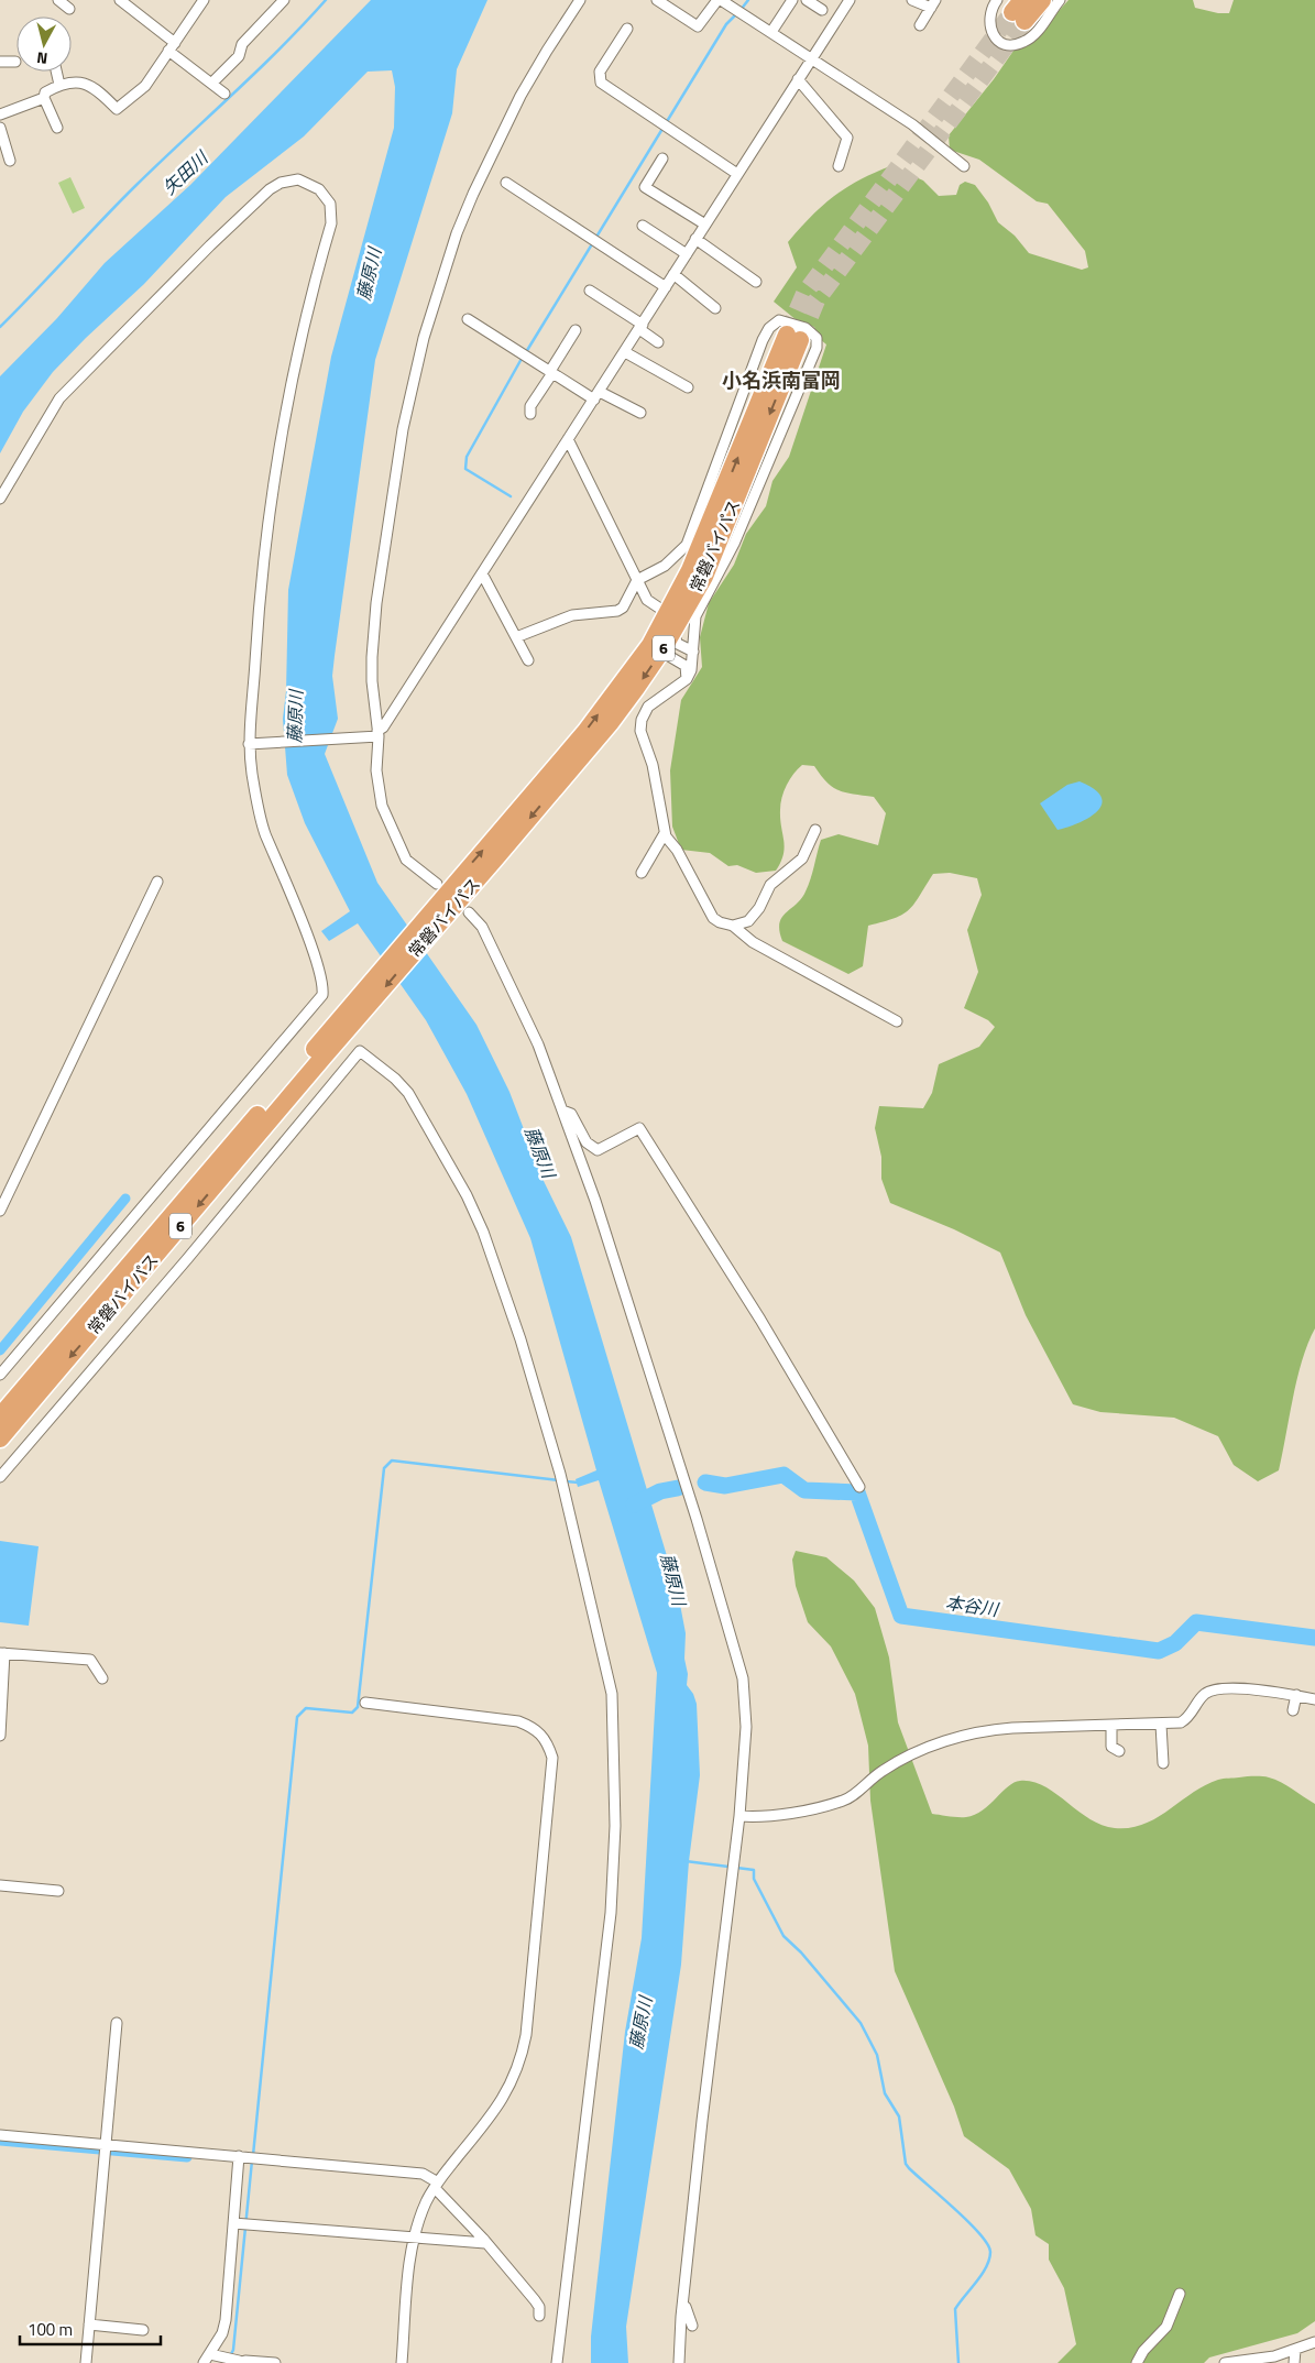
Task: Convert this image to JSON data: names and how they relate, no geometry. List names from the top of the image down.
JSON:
{
  "streets": {
    "highway": ["常磐バイパス", "6"]
  },
  "districts": ["小名浜南富岡"],
  "water": ["矢田川", "藤原川", "本谷川"],
  "scale_bar": "100 m",
  "north": "bottom"
}
